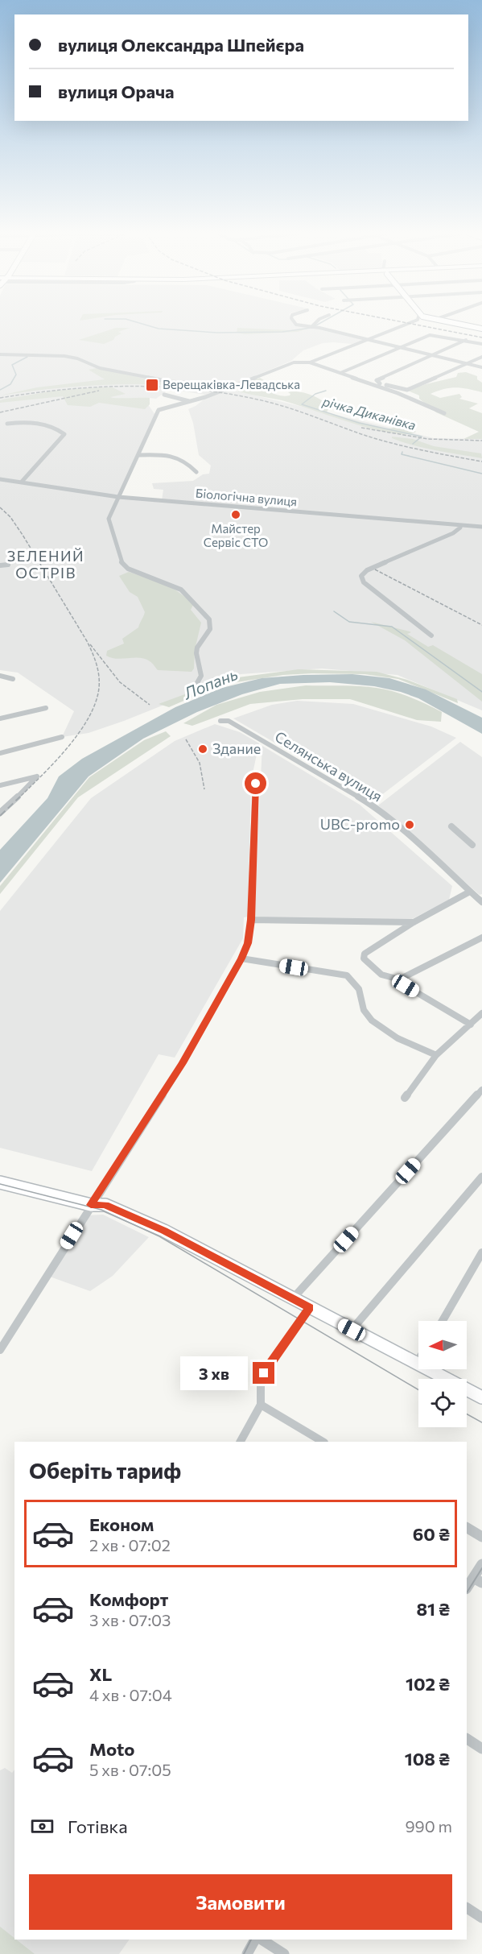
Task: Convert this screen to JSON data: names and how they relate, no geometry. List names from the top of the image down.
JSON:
{
  "streets": {
    "street": ["Біологічна вулиця", "Селянська вулиця"]
  },
  "districts": ["ЗЕЛЕНИЙ ОСТРІВ"],
  "water": ["річка Диканівка", "Лопань"],
  "places": {
    "transit": ["Верещаківка-Левадська"],
    "other": ["Майстер Сервіс СТО", "Здание", "UBC-promo"]
  },
  "north": "left",
  "page": {
    "banner": ["вулиця Олександра Шпейєра", "вулиця Орача"],
    "bubble": "3 хв",
    "heading": "Оберіть тариф",
    "list": [
      {
        "name": "Економ",
        "note": "2 хв · 07:02",
        "value": "60 ₴"
      },
      {
        "name": "Комфорт",
        "note": "3 хв · 07:03",
        "value": "81 ₴"
      },
      {
        "name": "XL",
        "note": "4 хв · 07:04",
        "value": "102 ₴"
      },
      {
        "name": "Moto",
        "note": "5 хв · 07:05",
        "value": "108 ₴"
      }
    ],
    "pay": ["Готівка", "990 m"],
    "buttons": "Замовити"
  }
}
